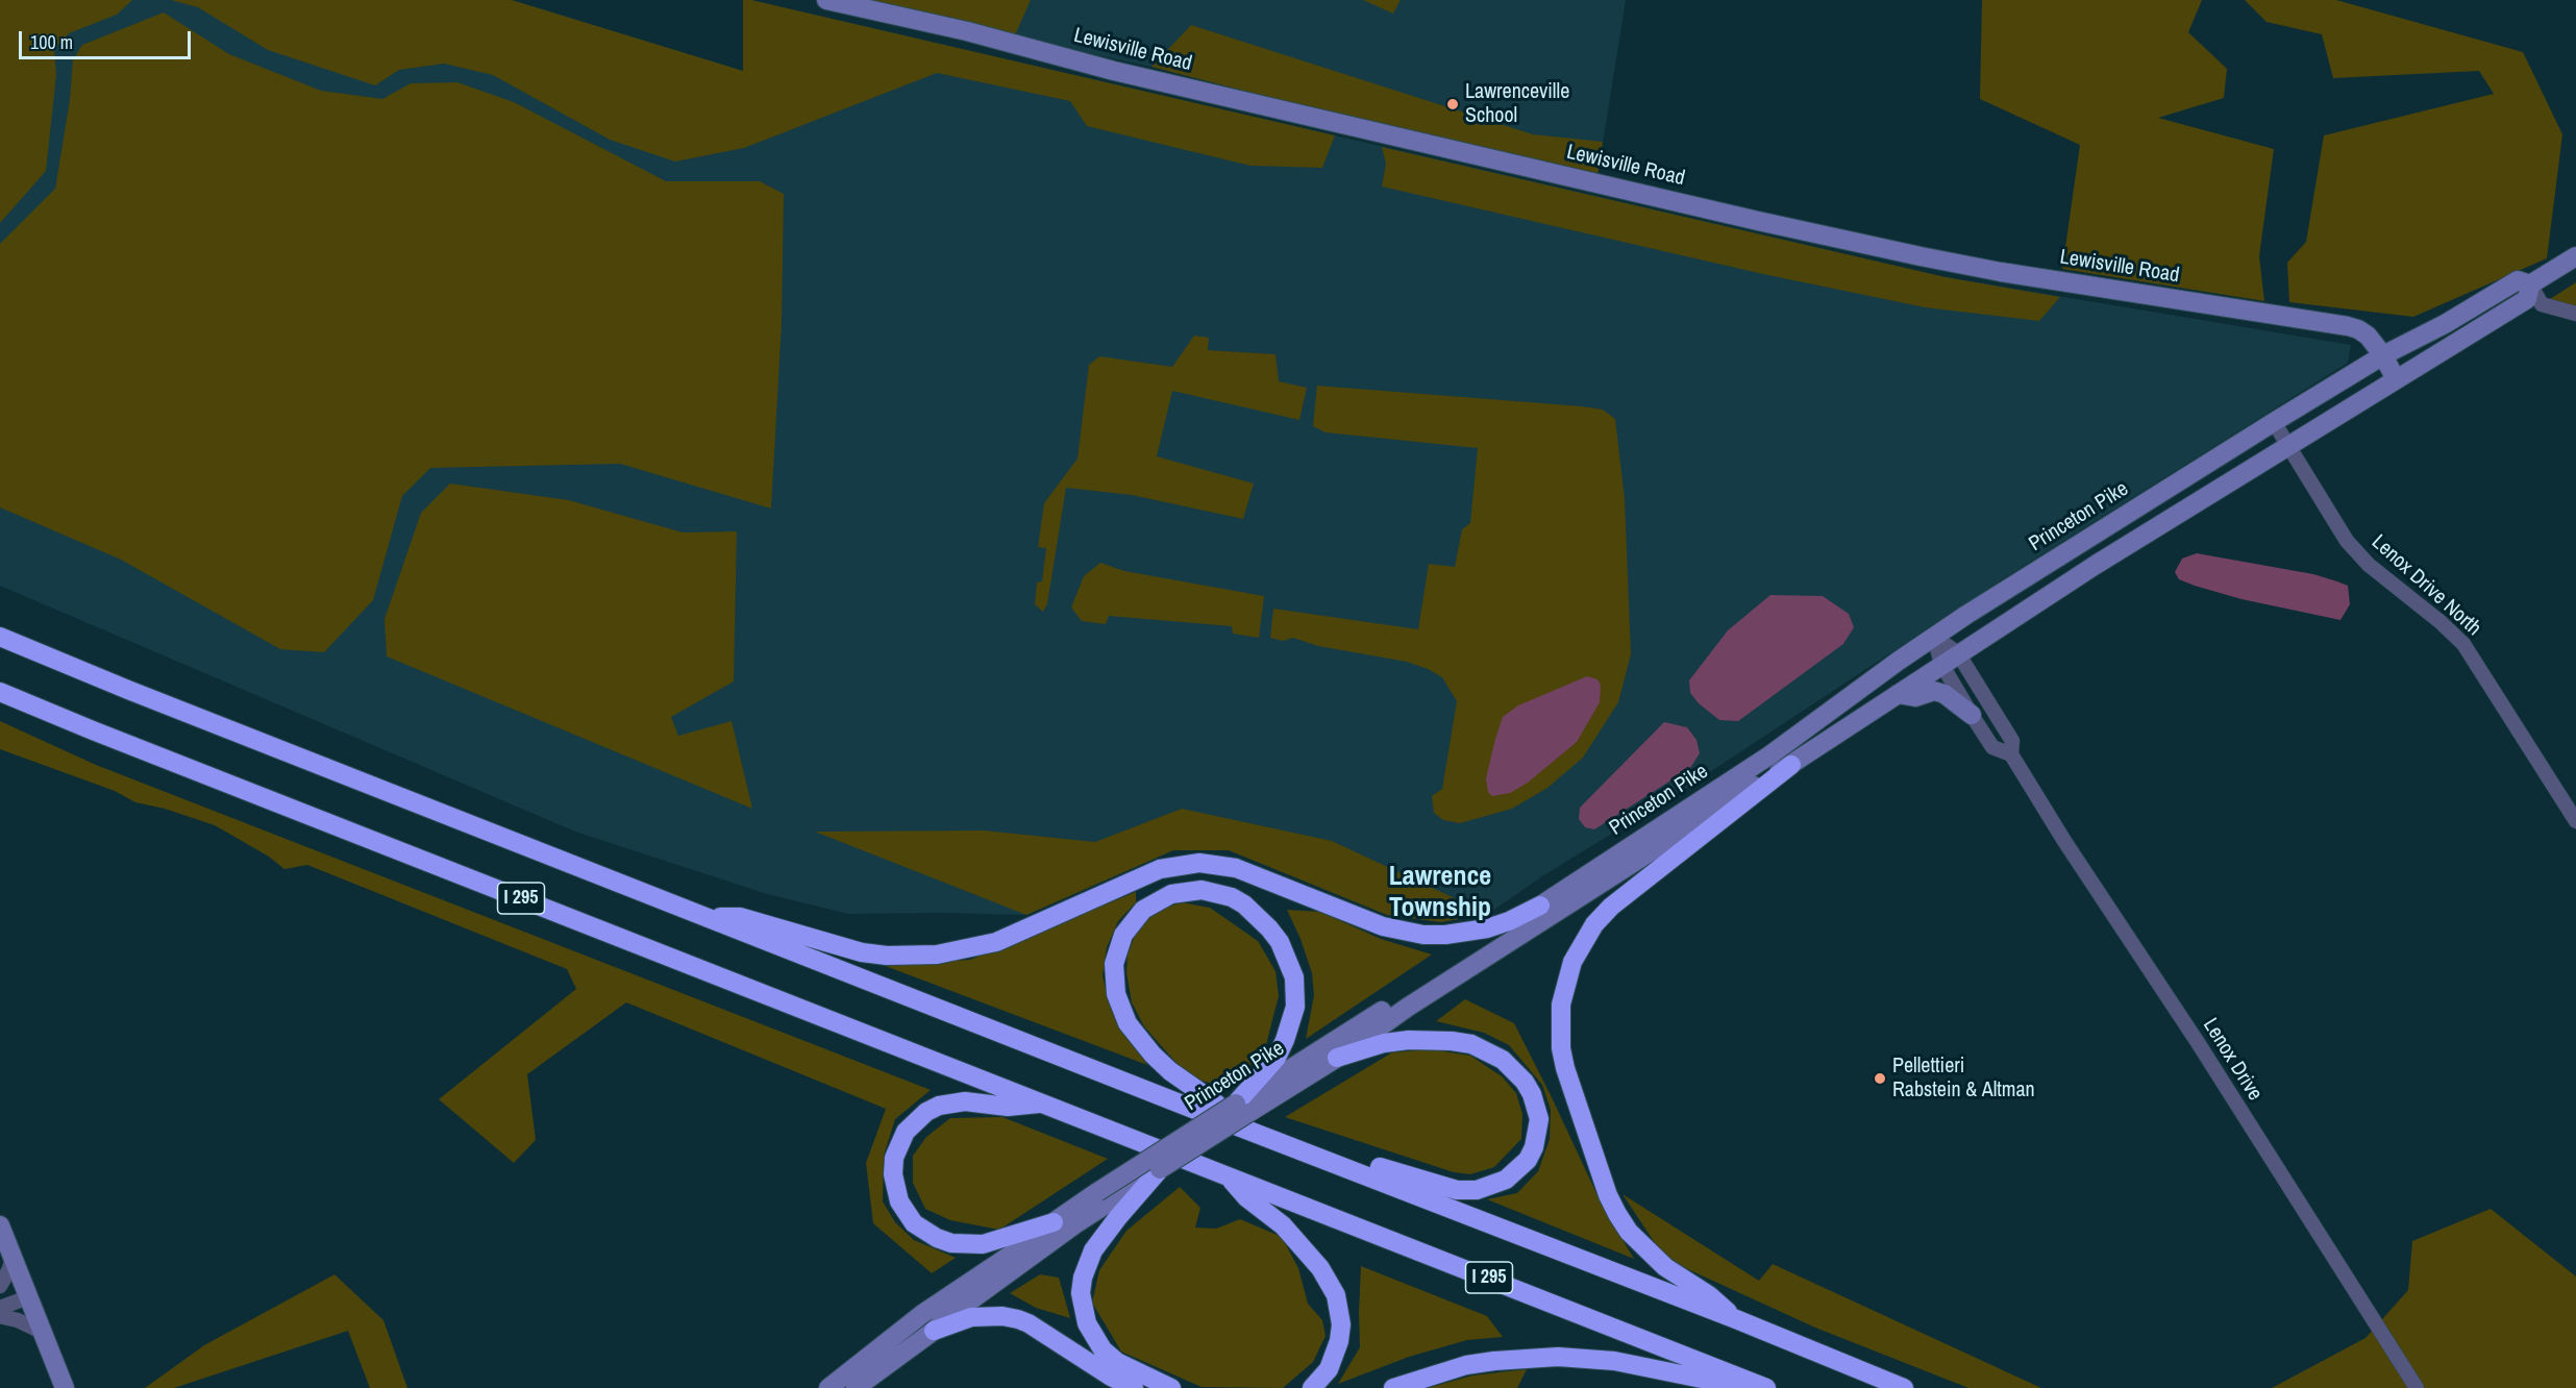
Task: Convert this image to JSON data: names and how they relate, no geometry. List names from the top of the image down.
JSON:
{
  "streets": {
    "highway": ["I 295"],
    "main road": ["Lewisville Road", "Princeton Pike"],
    "street": ["Lenox Drive North", "Lenox Drive"]
  },
  "crossings": [
    ["Lewisville Road", "Princeton Pike"],
    ["Princeton Pike", "Lenox Drive North"],
    ["Princeton Pike", "Lenox Drive"]
  ],
  "districts": ["Lawrence Township"],
  "places": ["Lawrenceville School", "Pellettieri Rabstein & Altman"],
  "scale_bar": "100 m"
}
